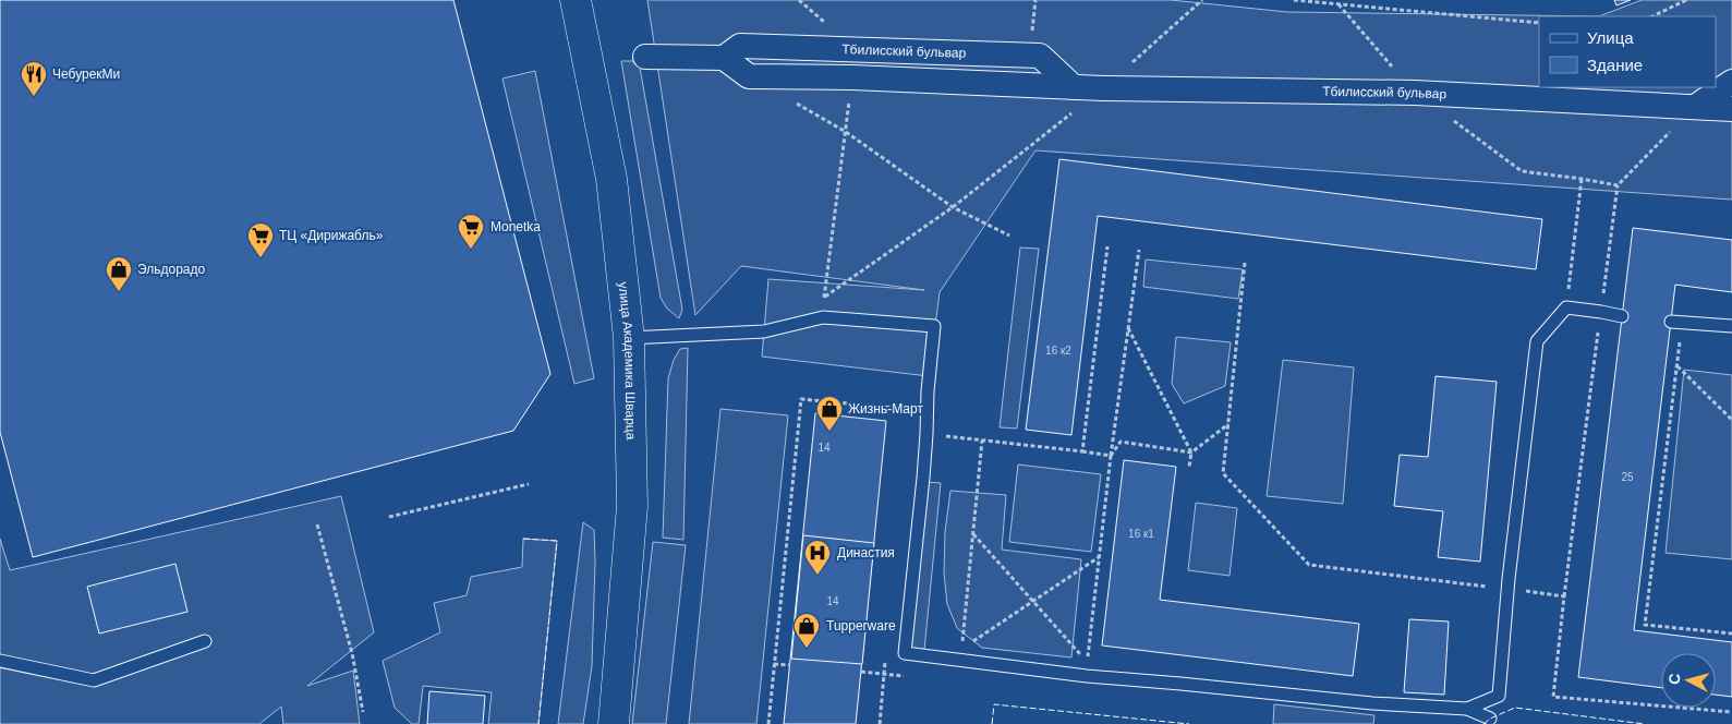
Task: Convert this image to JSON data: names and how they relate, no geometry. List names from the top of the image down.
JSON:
{
  "streets": {
    "street": ["Тбилисский бульвар", "улица Академика Шварца"]
  },
  "places": {
    "restaurant": ["ЧебурекМи"],
    "supermarket": ["Monetka", "ТЦ «Дирижабль»"],
    "shop": ["Эльдорадо", "Жизнь-Март", "Tupperware"],
    "hospital": ["Династия"]
  },
  "house_numbers": [
    "16 к2",
    "14",
    "25",
    "16 к1",
    "14"
  ],
  "legend": ["Улица", "Здание"],
  "north": "left"
}
